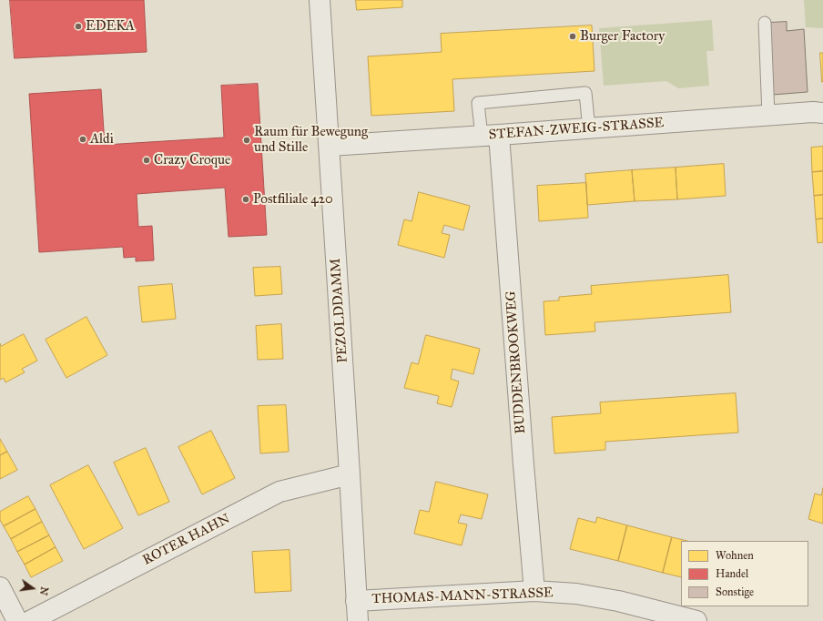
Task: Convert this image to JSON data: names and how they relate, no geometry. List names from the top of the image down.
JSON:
{
  "streets": {
    "street": [
      "STEFAN-ZWEIG-STRASSE",
      "PEZOLDDAMM",
      "BUDDENBROOKWEG",
      "ROTER HAHN",
      "THOMAS-MANN-STRASSE"
    ]
  },
  "crossings": [
    ["STEFAN-ZWEIG-STRASSE", "PEZOLDDAMM"],
    ["STEFAN-ZWEIG-STRASSE", "BUDDENBROOKWEG"],
    ["PEZOLDDAMM", "ROTER HAHN"],
    ["PEZOLDDAMM", "THOMAS-MANN-STRASSE"],
    ["BUDDENBROOKWEG", "THOMAS-MANN-STRASSE"]
  ],
  "places": [
    "EDEKA",
    "Burger Factory",
    "Aldi",
    "Raum für Bewegung und Stille",
    "Crazy Croque",
    "Postfiliale 420"
  ],
  "legend": ["Wohnen", "Handel", "Sonstige"],
  "north": "right"
}
